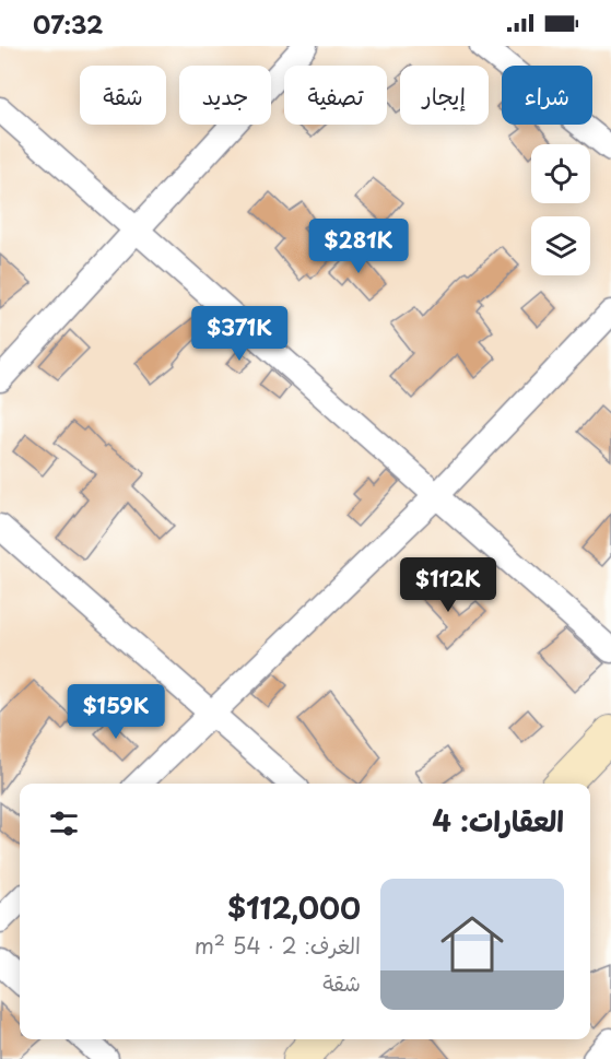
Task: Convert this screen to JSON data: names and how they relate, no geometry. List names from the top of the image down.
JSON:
{
  "page": {
    "status": "07:32",
    "chip": [
      "شراء",
      "إيجار",
      "تصفية",
      "جديد",
      "شقة"
    ],
    "price": [
      "$281K",
      "$371K",
      "$112K",
      "$159K"
    ],
    "heading": "العقارات: 4",
    "list": [
      {
        "name": "$112,000",
        "note": "الغرف: 2 · 54 m² · شقة"
      }
    ]
  }
}
